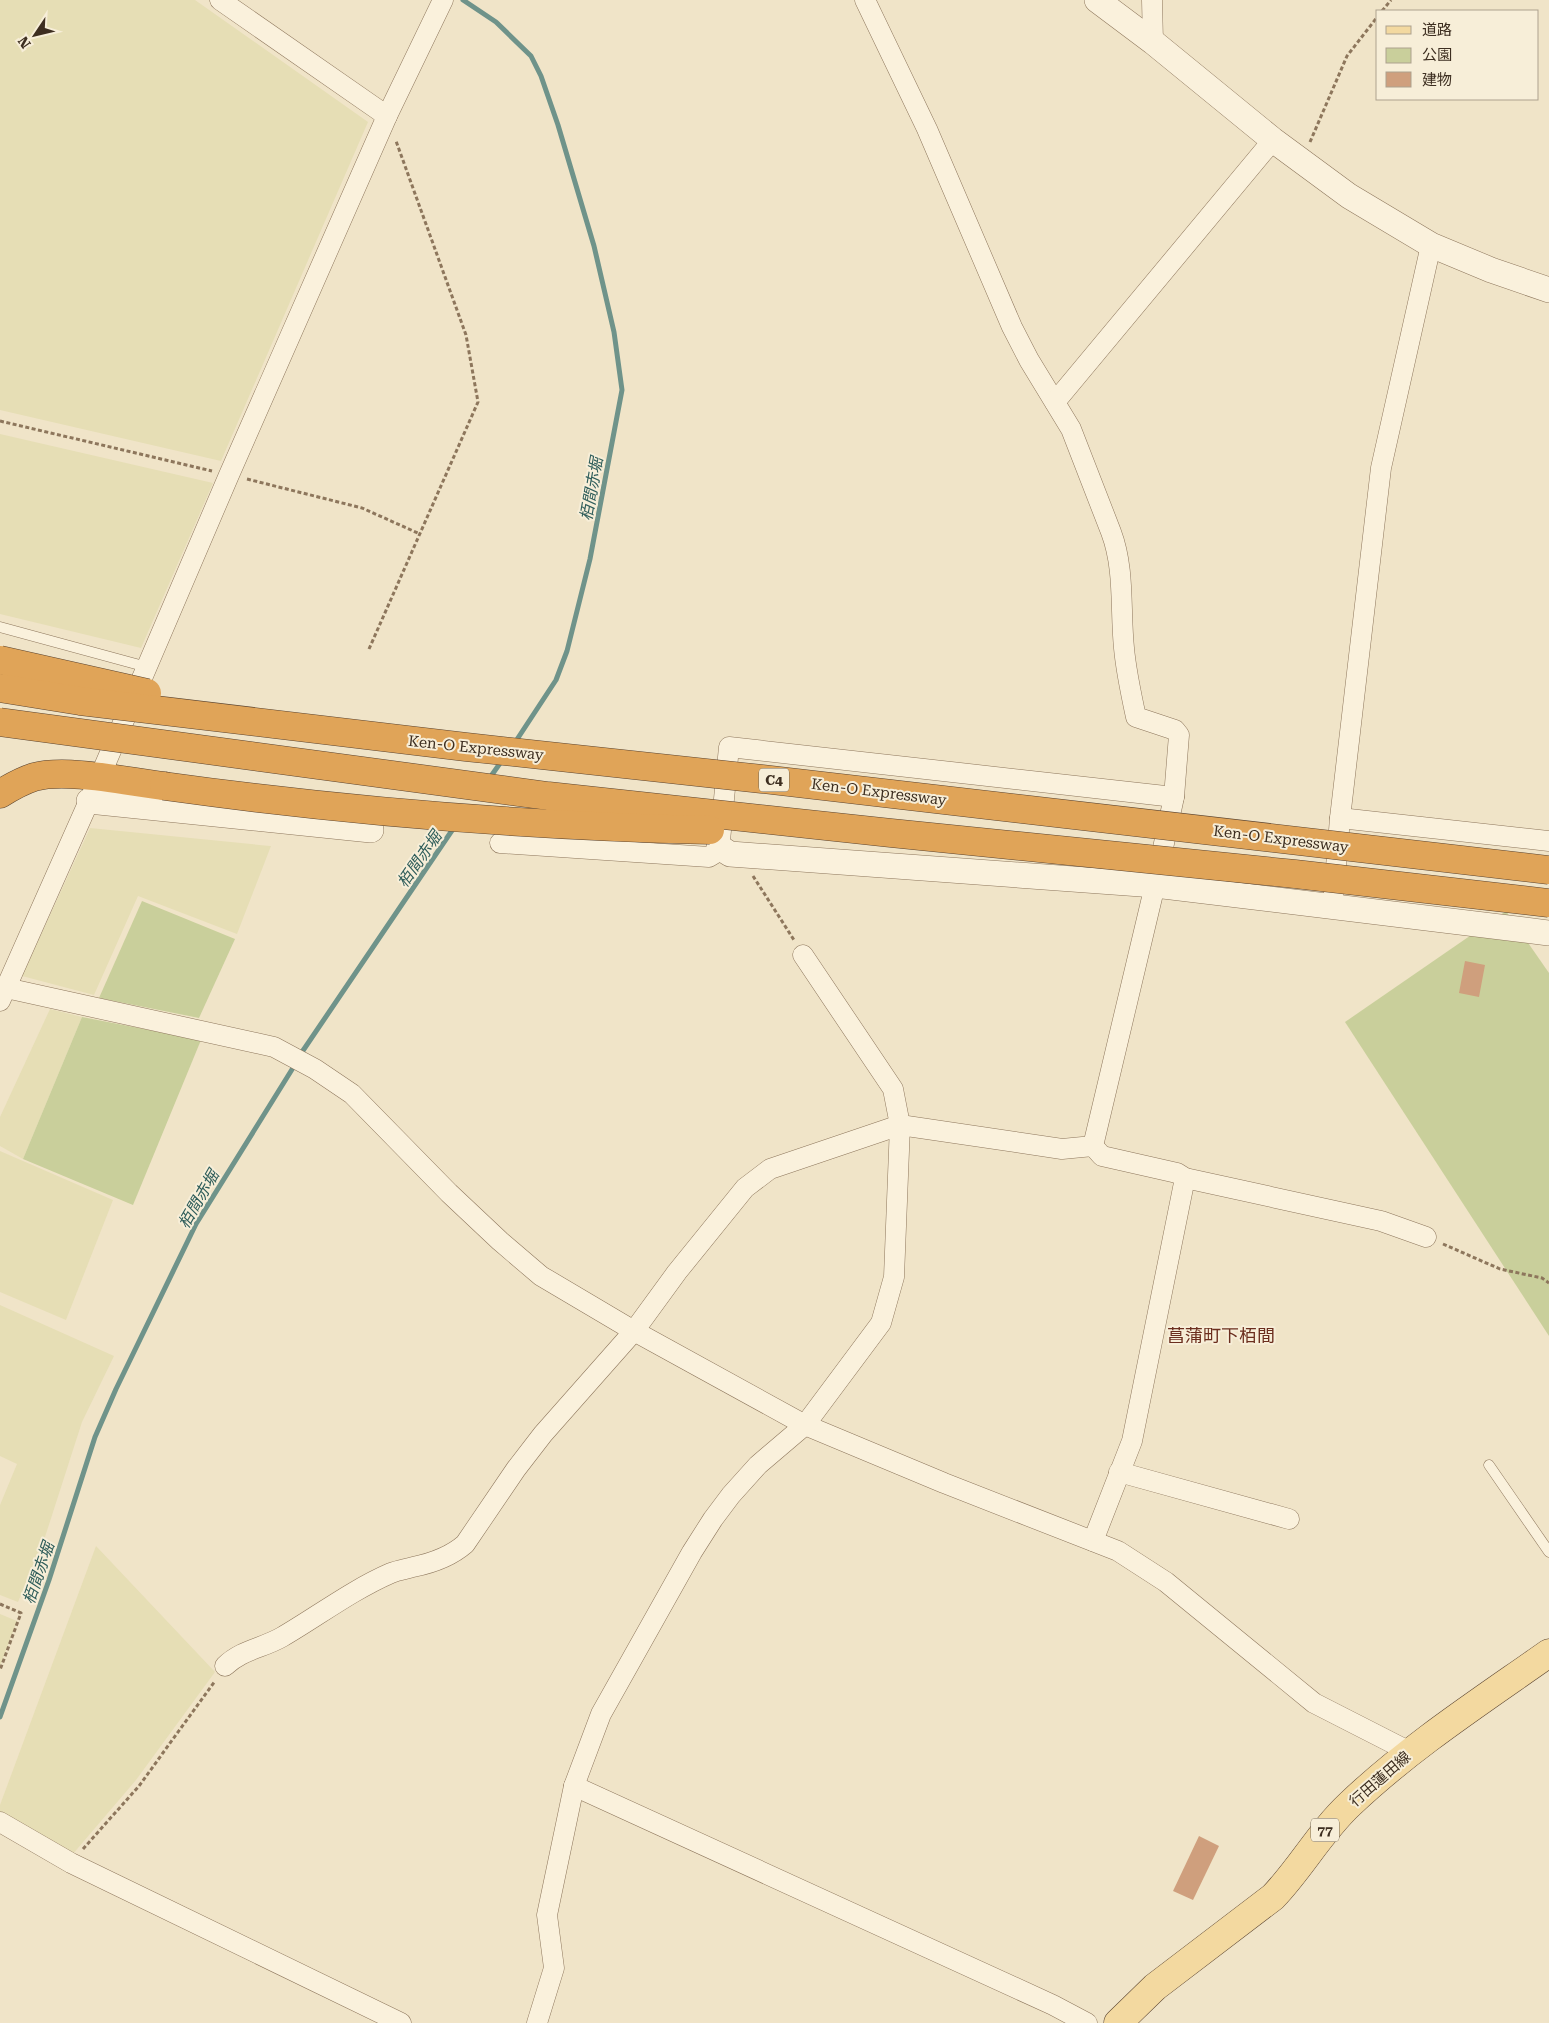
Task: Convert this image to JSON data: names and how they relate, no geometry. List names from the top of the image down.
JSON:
{
  "streets": {
    "highway": ["Ken-O Expressway", "C4"],
    "main road": ["行田蓮田線", "77"]
  },
  "districts": ["菖蒲町下栢間"],
  "water": ["栢間赤堀"],
  "legend": ["道路", "公園", "建物"],
  "north": "bottom left"
}
